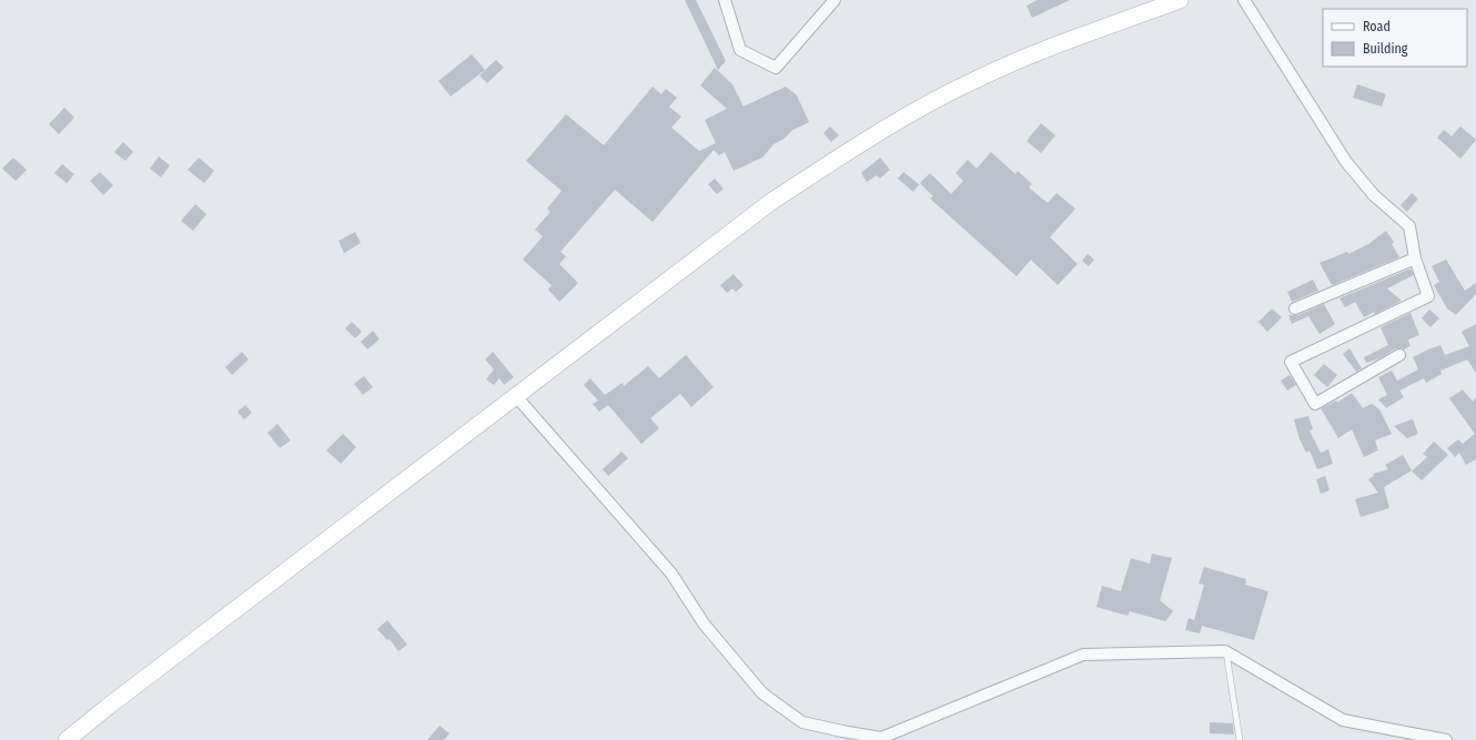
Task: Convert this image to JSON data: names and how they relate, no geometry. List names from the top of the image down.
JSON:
{
  "legend": ["Road", "Building"]
}
